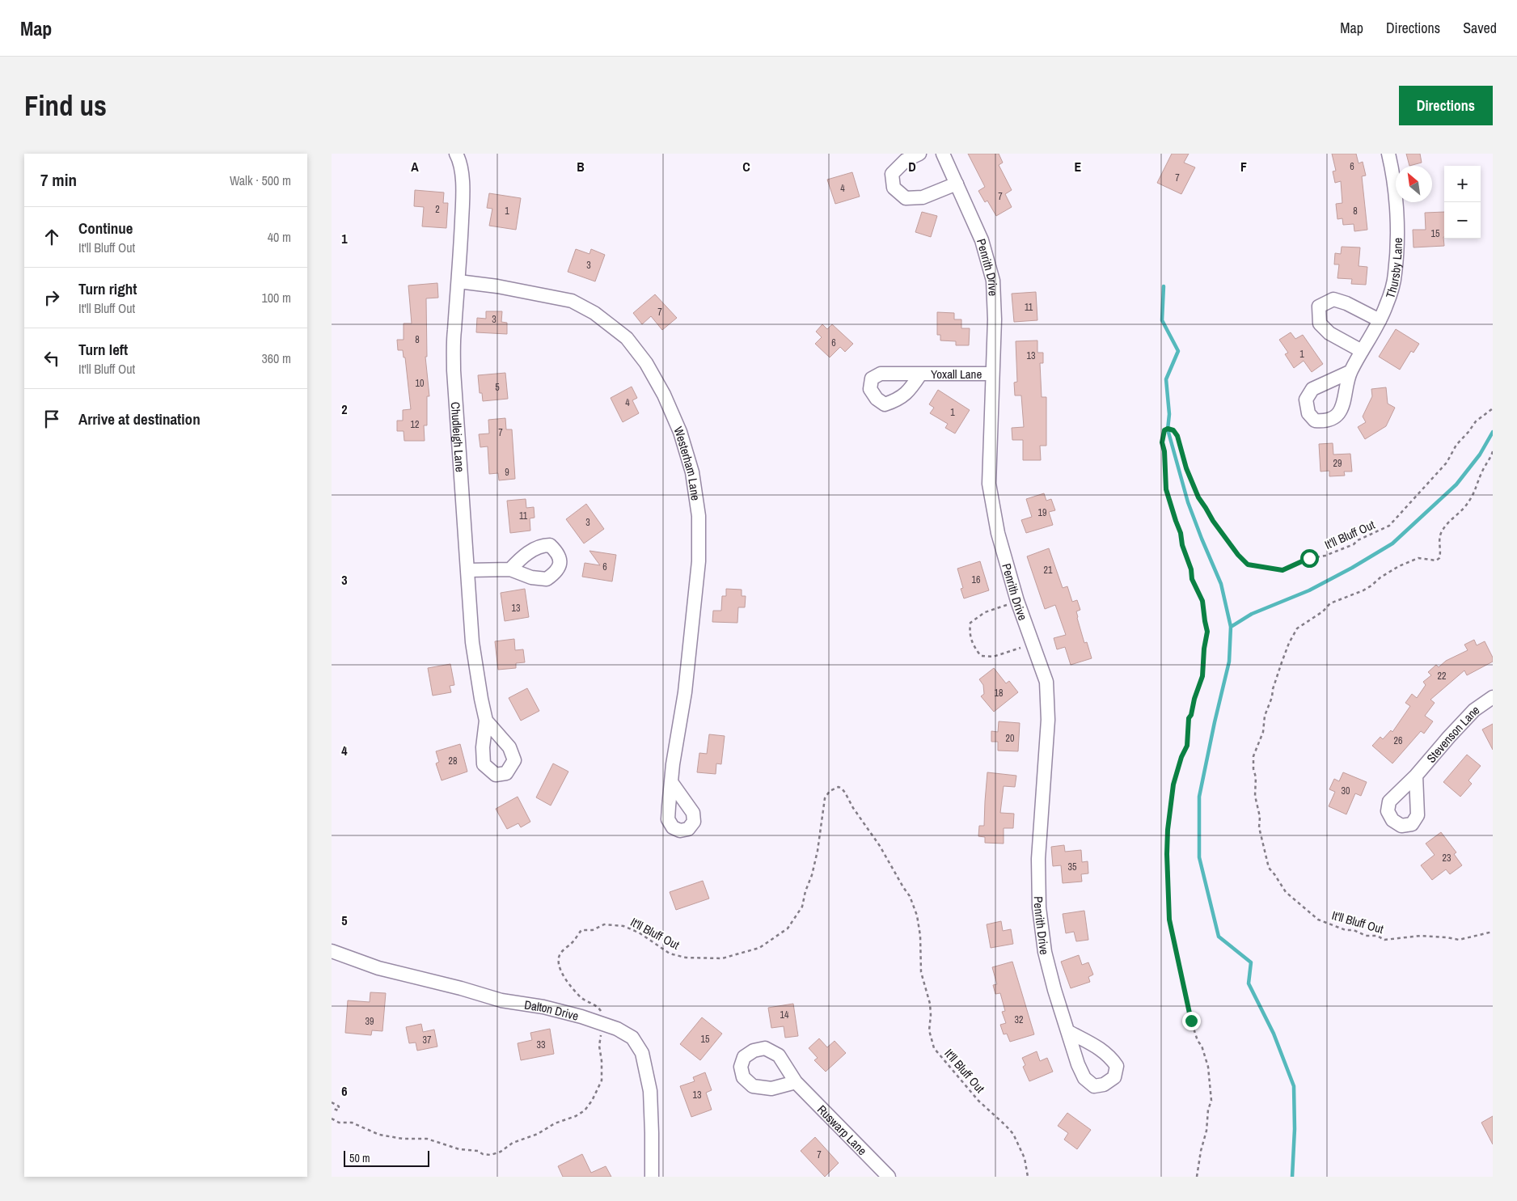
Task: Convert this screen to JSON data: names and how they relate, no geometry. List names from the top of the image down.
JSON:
{
  "streets": {
    "street": [
      "Thursby Lane",
      "Penrith Drive",
      "Yoxall Lane",
      "Chudleigh Lane",
      "Westerham Lane",
      "Stevenson Lane",
      "Dalton Drive",
      "Ruswarp Lane"
    ],
    "path": ["It'll Bluff Out"]
  },
  "crossings": [
    ["Penrith Drive", "Yoxall Lane"],
    ["Chudleigh Lane", "Westerham Lane"],
    ["It'll Bluff Out", "Dalton Drive"]
  ],
  "house_numbers": [
    "6",
    "7",
    "4",
    "7",
    "2",
    "1",
    "8",
    "15",
    "3",
    "11",
    "7",
    "3",
    "8",
    "6",
    "1",
    "13",
    "10",
    "5",
    "4",
    "1",
    "12",
    "7",
    "29",
    "9",
    "19",
    "11",
    "3",
    "6",
    "21",
    "16",
    "13",
    "22",
    "18",
    "20",
    "26",
    "28",
    "30",
    "23",
    "35",
    "14",
    "32",
    "39",
    "15",
    "37",
    "33",
    "13",
    "7"
  ],
  "scale_bar": "50 m",
  "north": "top left",
  "page": {
    "header": "Map",
    "nav": ["Map", "Directions", "Saved"],
    "buttons": "Directions",
    "title": "Find us",
    "heading": ["7 min", "Walk · 500 m"],
    "map_buttons": ["+", "−"],
    "list": [
      ["Continue", "It'll Bluff Out", "40 m"],
      ["Turn right", "It'll Bluff Out", "100 m"],
      ["Turn left", "It'll Bluff Out", "360 m"],
      "Arrive at destination"
    ],
    "scale": "50 m"
  },
  "grid": {
    "columns": [
      "A",
      "B",
      "C",
      "D",
      "E",
      "F"
    ],
    "rows": [
      "1",
      "2",
      "3",
      "4",
      "5",
      "6"
    ]
  }
}
